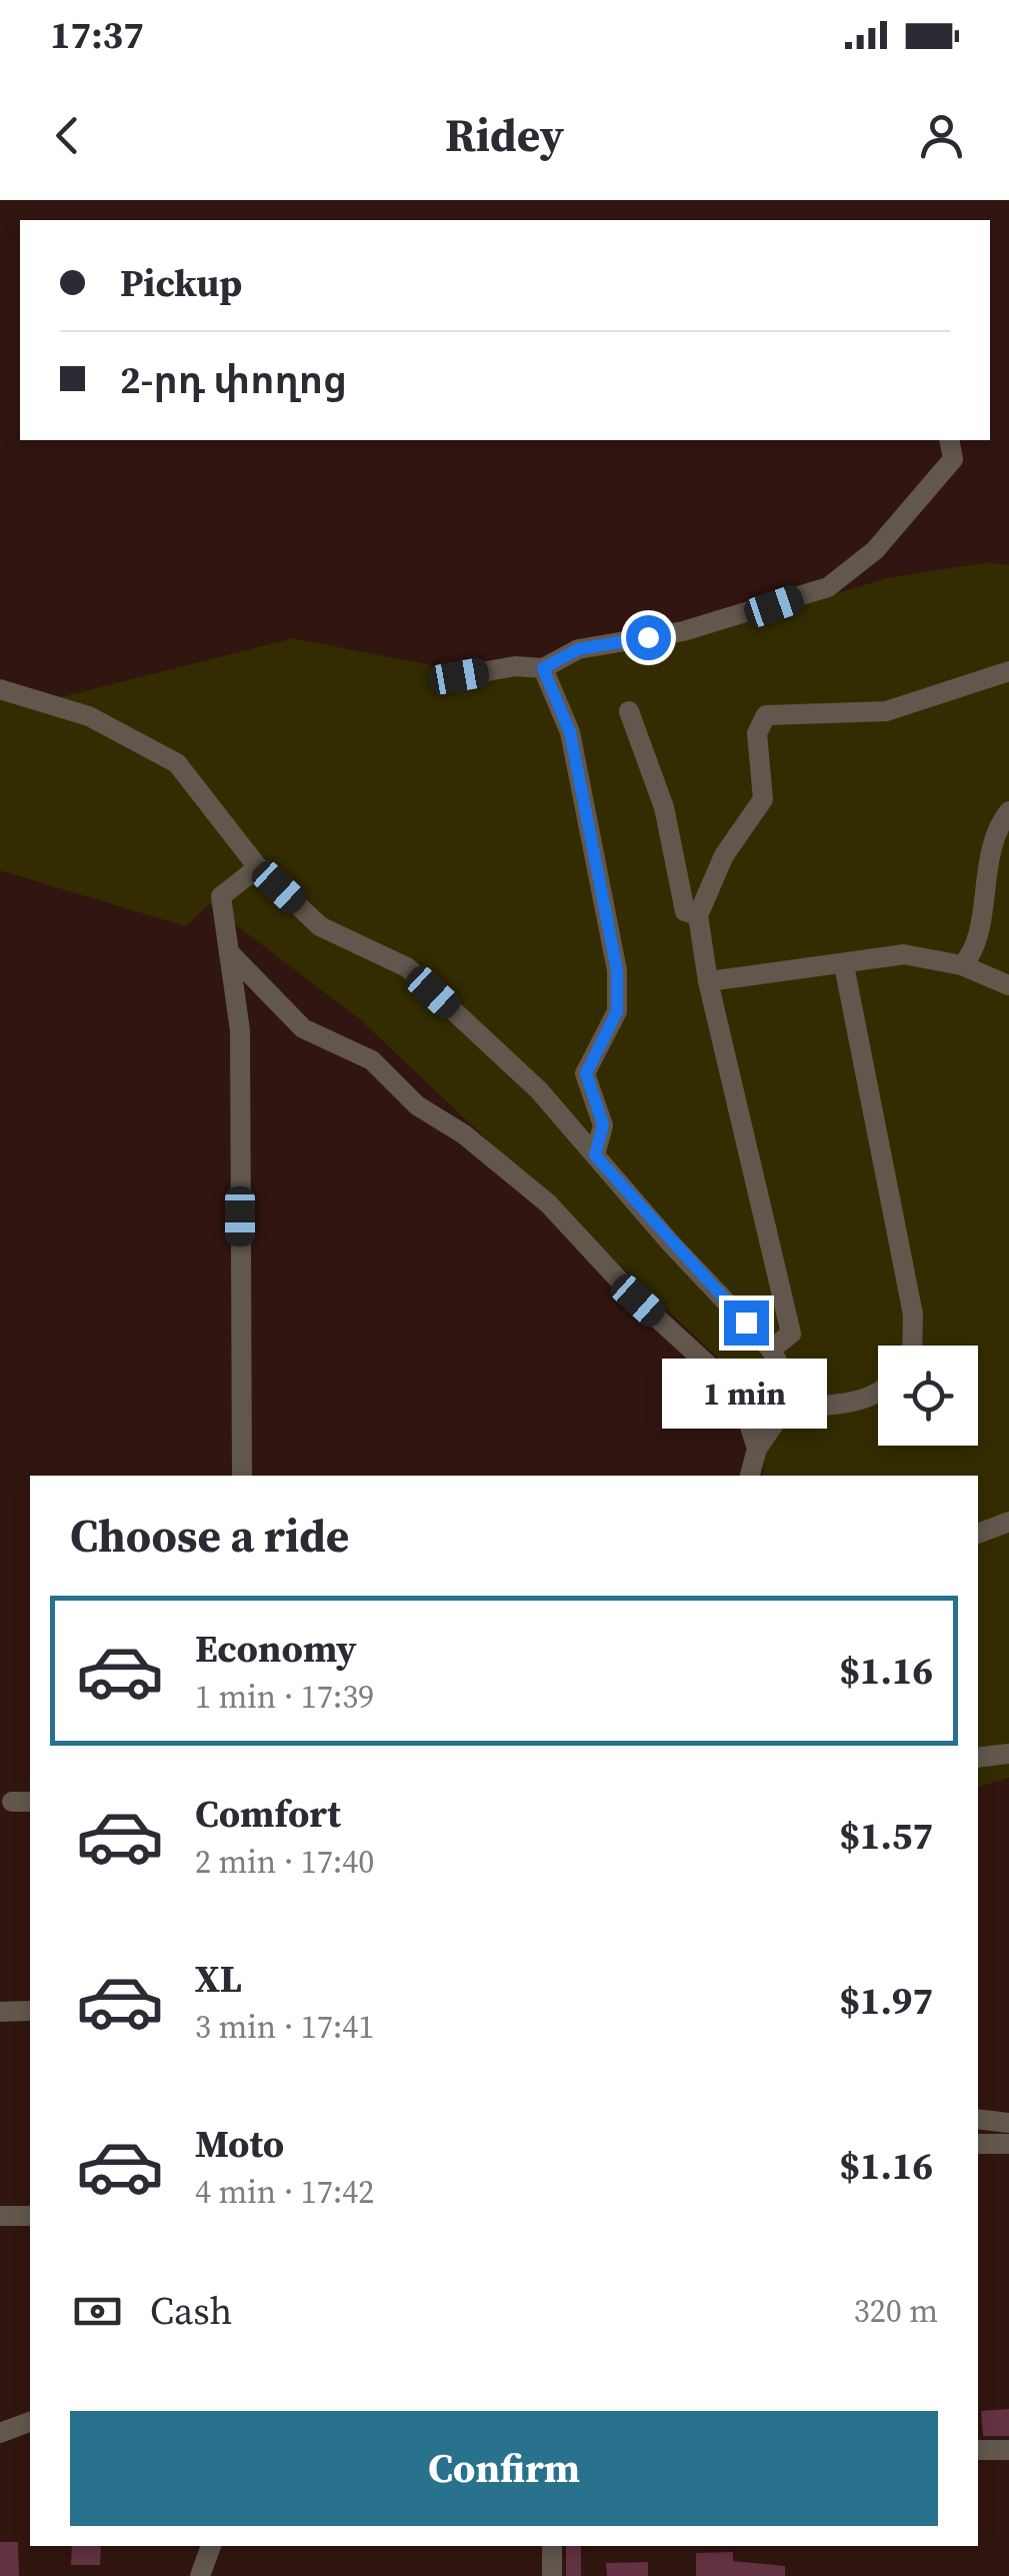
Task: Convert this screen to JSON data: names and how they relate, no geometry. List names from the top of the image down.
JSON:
{
  "page": {
    "status": "17:37",
    "header": "Ridey",
    "banner": ["Pickup", "2-րդ փողոց"],
    "bubble": "1 min",
    "heading": "Choose a ride",
    "list": [
      {
        "name": "Economy",
        "note": "1 min · 17:39",
        "value": "$1.16"
      },
      {
        "name": "Comfort",
        "note": "2 min · 17:40",
        "value": "$1.57"
      },
      {
        "name": "XL",
        "note": "3 min · 17:41",
        "value": "$1.97"
      },
      {
        "name": "Moto",
        "note": "4 min · 17:42",
        "value": "$1.16"
      }
    ],
    "pay": ["Cash", "320 m"],
    "buttons": "Confirm"
  }
}
